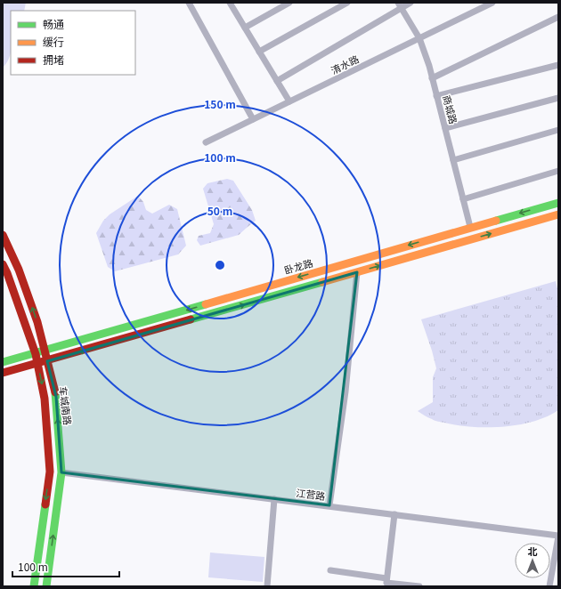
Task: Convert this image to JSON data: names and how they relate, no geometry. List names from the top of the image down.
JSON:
{
  "streets": {
    "main road": ["卧龙路", "车城南路"],
    "street": ["淯水路", "商城路", "江营路"]
  },
  "crossings": [
    ["淯水路", "商城路"],
    ["商城路", "卧龙路"],
    ["卧龙路", "车城南路"],
    ["车城南路", "江营路"]
  ],
  "legend": ["畅通", "缓行", "拥堵"],
  "scale_bar": "100 m",
  "north": "top",
  "rings": ["150 m", "100 m", "50 m"]
}
